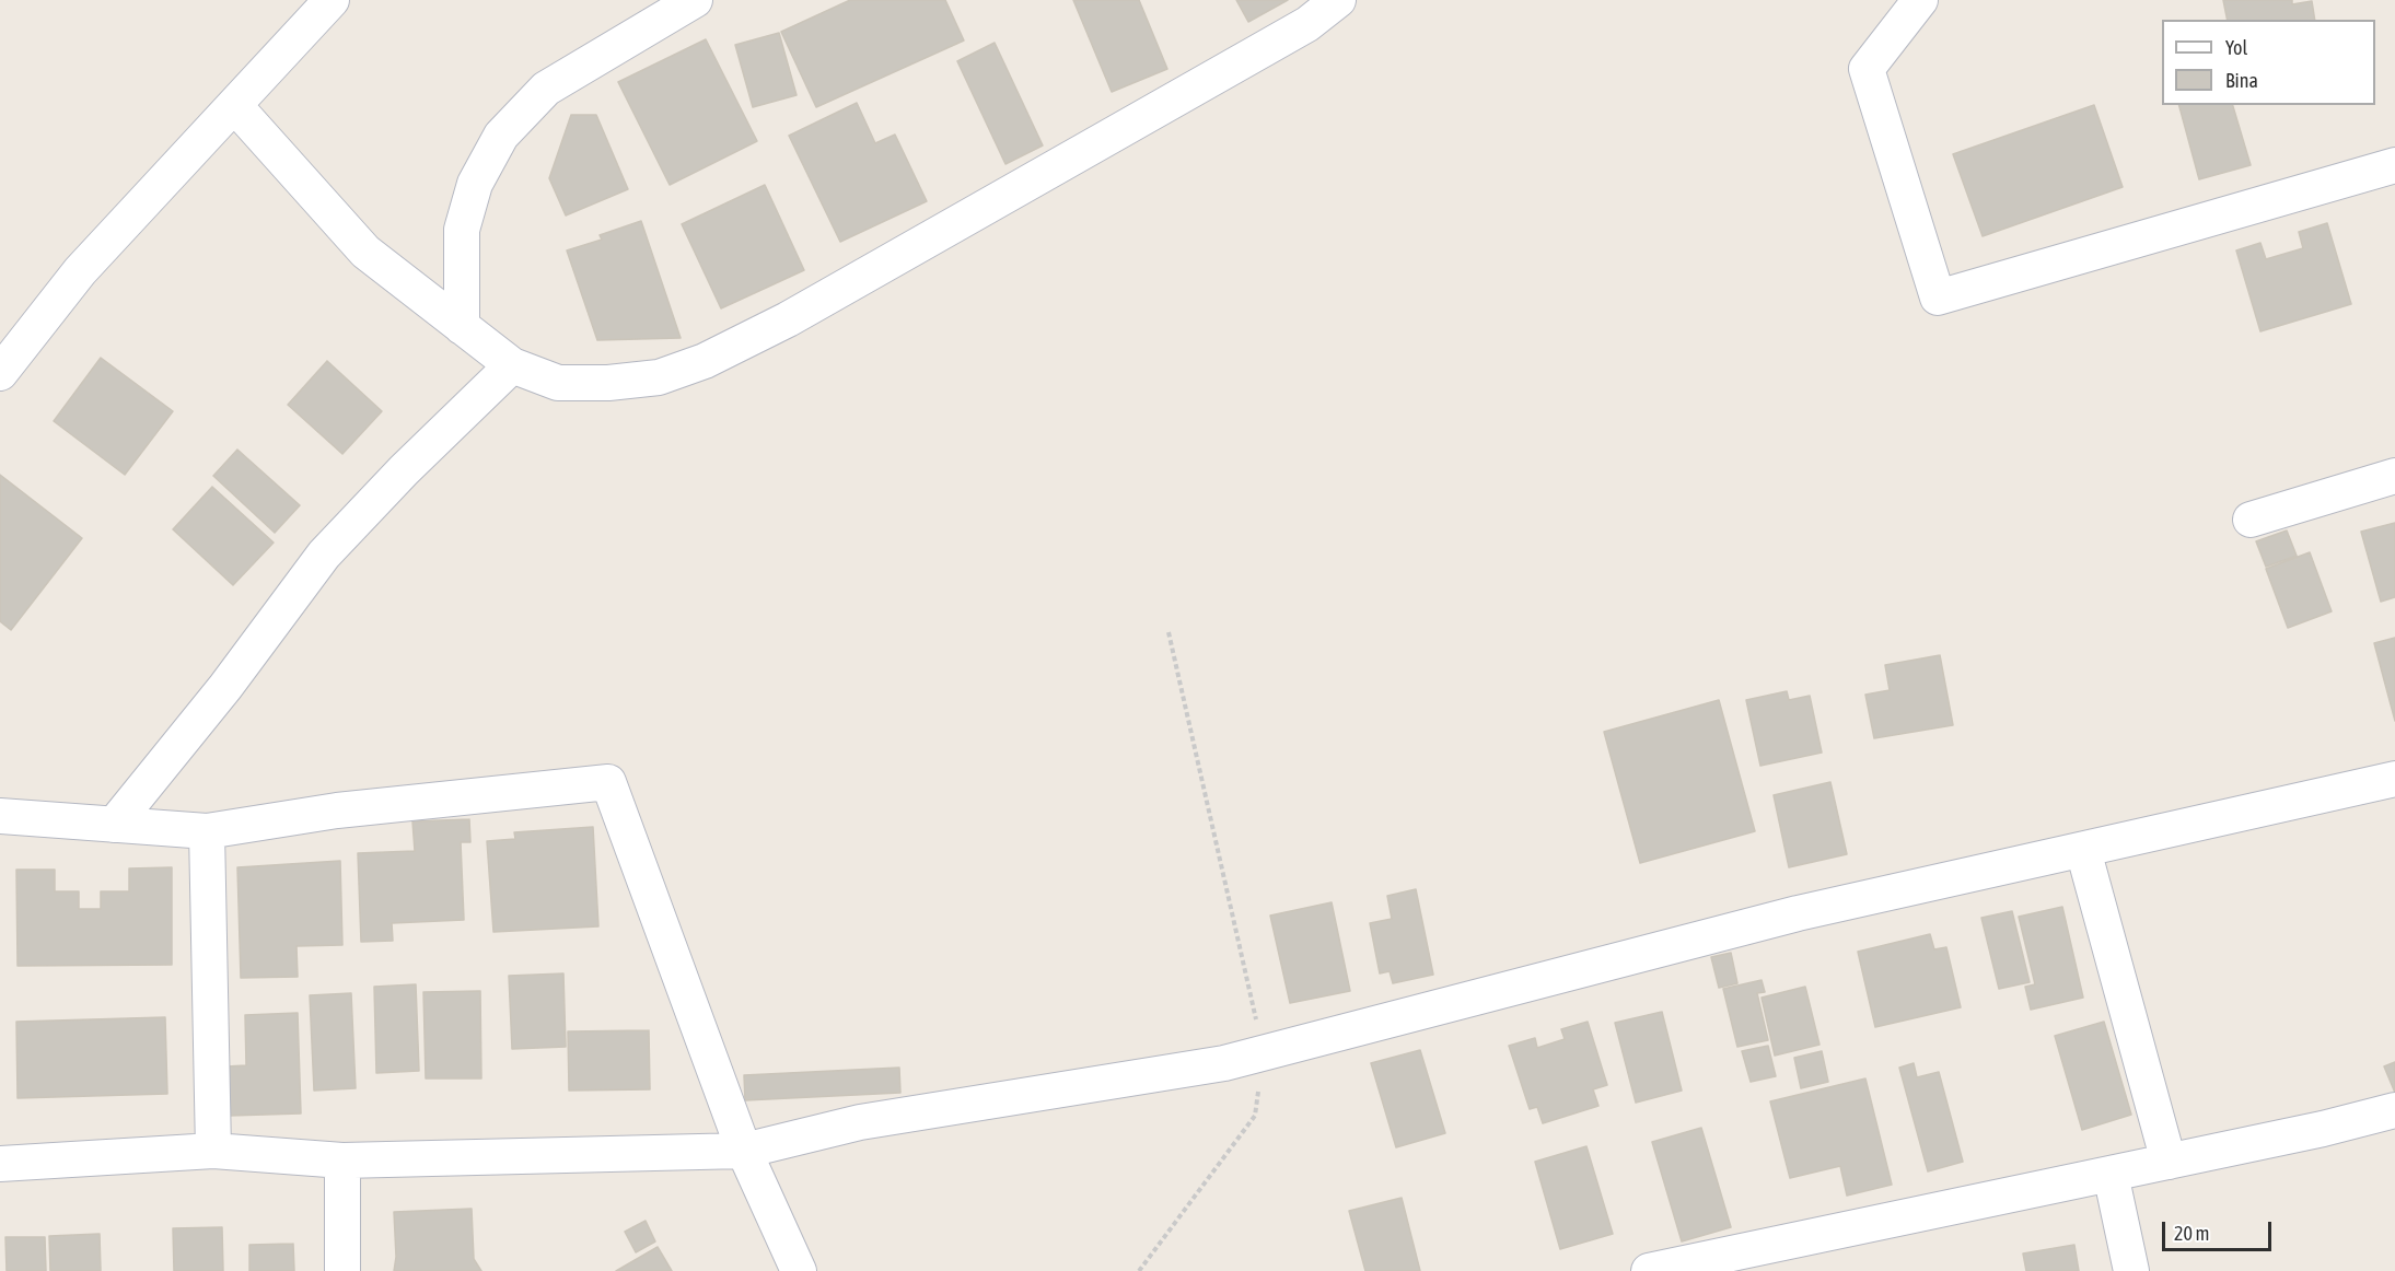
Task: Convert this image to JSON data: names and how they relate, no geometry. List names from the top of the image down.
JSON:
{
  "legend": ["Yol", "Bina"],
  "scale_bar": "20 m"
}
